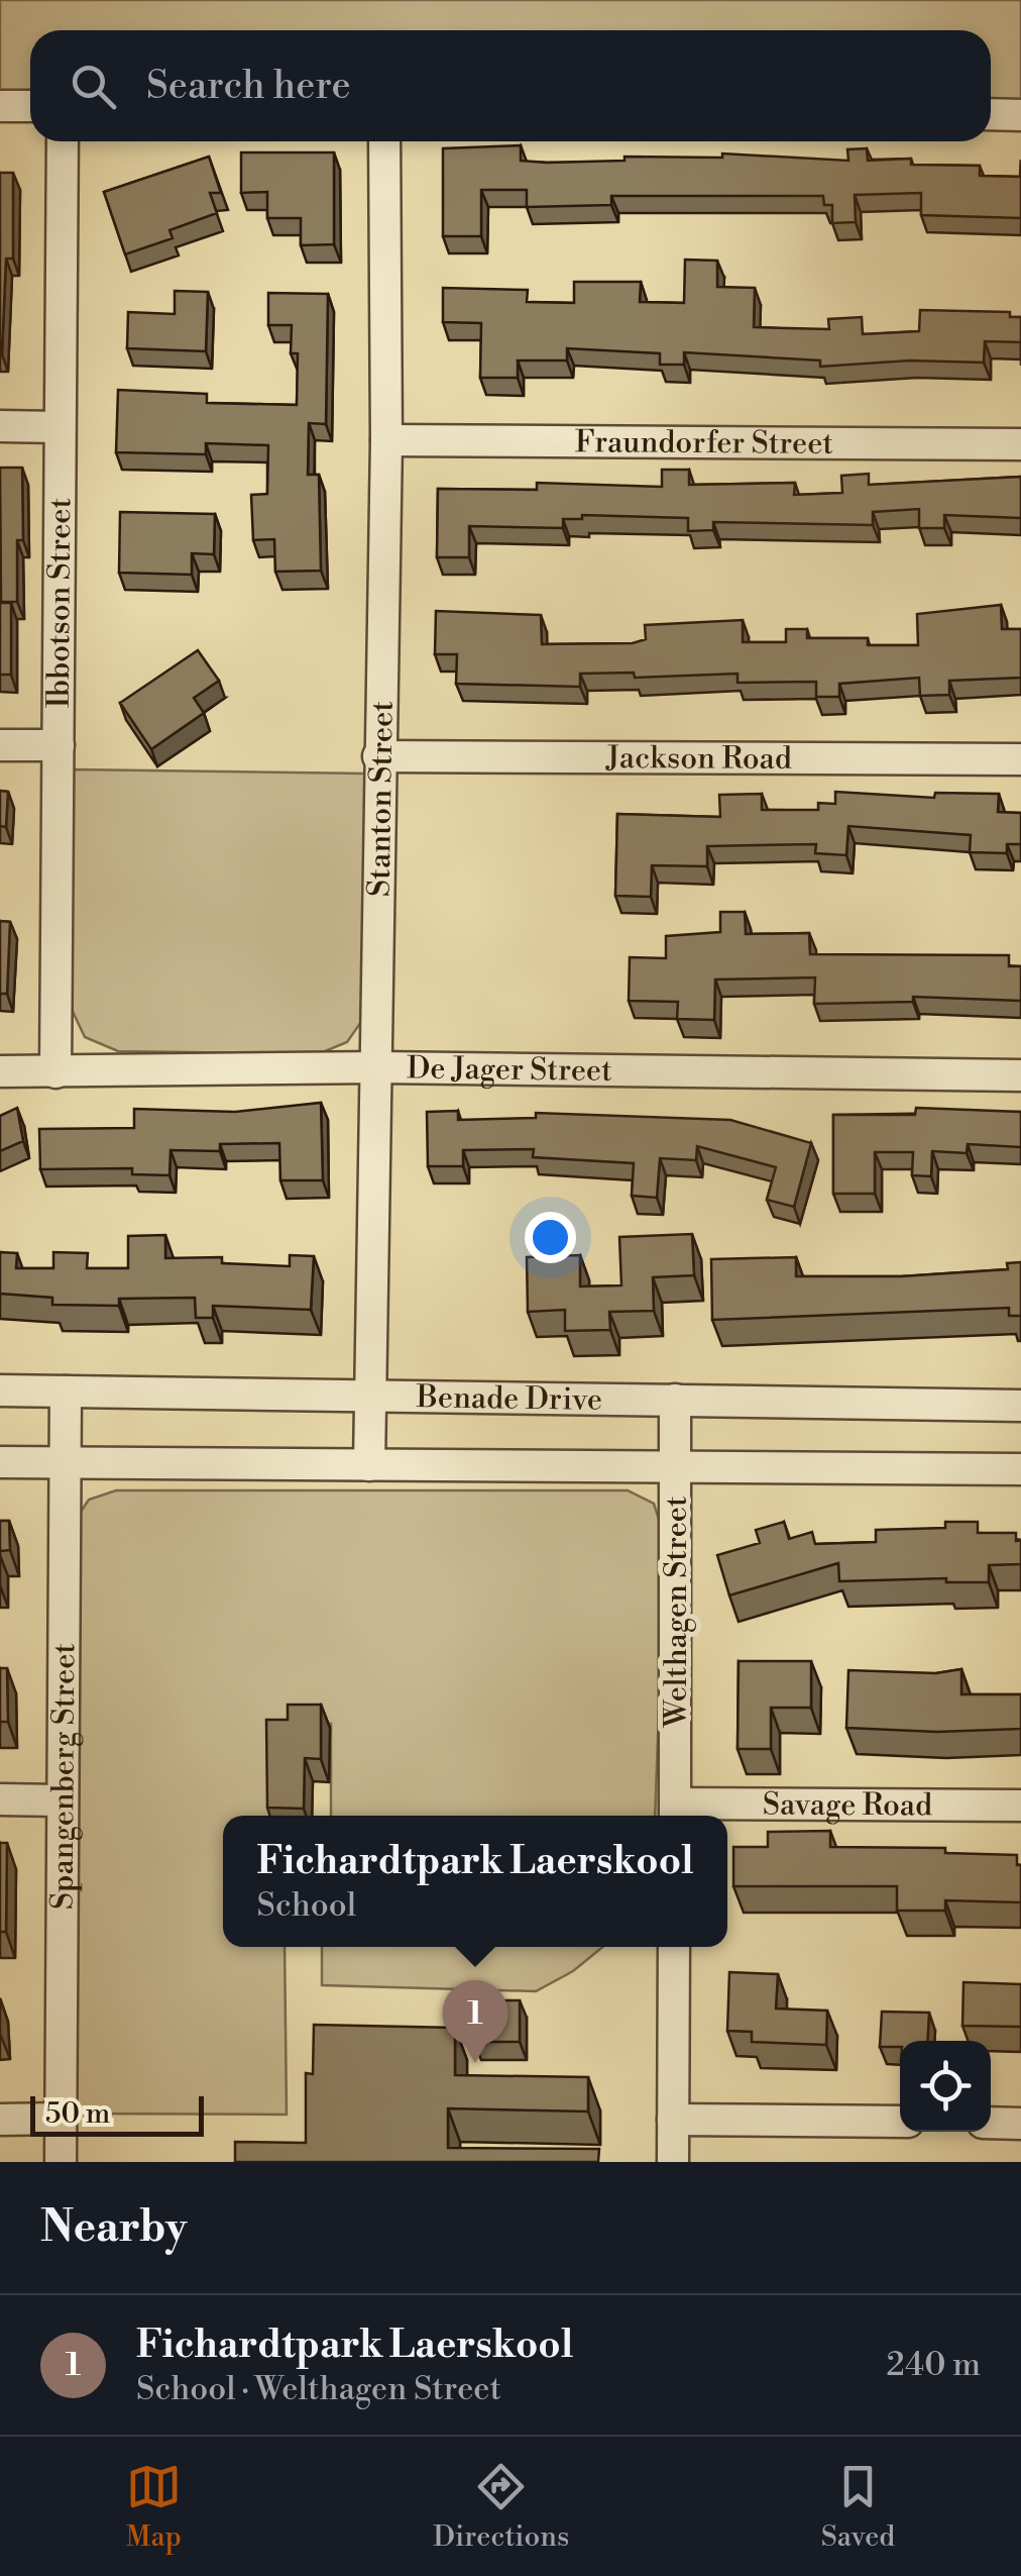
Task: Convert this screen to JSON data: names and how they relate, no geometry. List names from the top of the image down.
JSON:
{
  "streets": {
    "street": [
      "Fraundorfer Street",
      "Ibbotson Street",
      "Jackson Road",
      "Stanton Street",
      "De Jager Street",
      "Benade Drive",
      "Welthagen Street",
      "Spangenberg Street",
      "Savage Road"
    ]
  },
  "crossings": [
    ["Fraundorfer Street", "Stanton Street"],
    ["Ibbotson Street", "De Jager Street"],
    ["Jackson Road", "Stanton Street"],
    ["Stanton Street", "De Jager Street"],
    ["Stanton Street", "Benade Drive"],
    ["Benade Drive", "Welthagen Street"],
    ["Benade Drive", "Spangenberg Street"],
    ["Welthagen Street", "Savage Road"]
  ],
  "scale_bar": "50 m",
  "page": {
    "search": "Search here",
    "popup": ["Fichardtpark Laerskool", "School"],
    "pins": "1",
    "scale": "50 m",
    "heading": "Nearby",
    "list": [
      {
        "mark": "1",
        "name": "Fichardtpark Laerskool",
        "note": "School · Welthagen Street",
        "value": "240 m"
      }
    ],
    "nav": ["Map", "Directions", "Saved"]
  }
}
